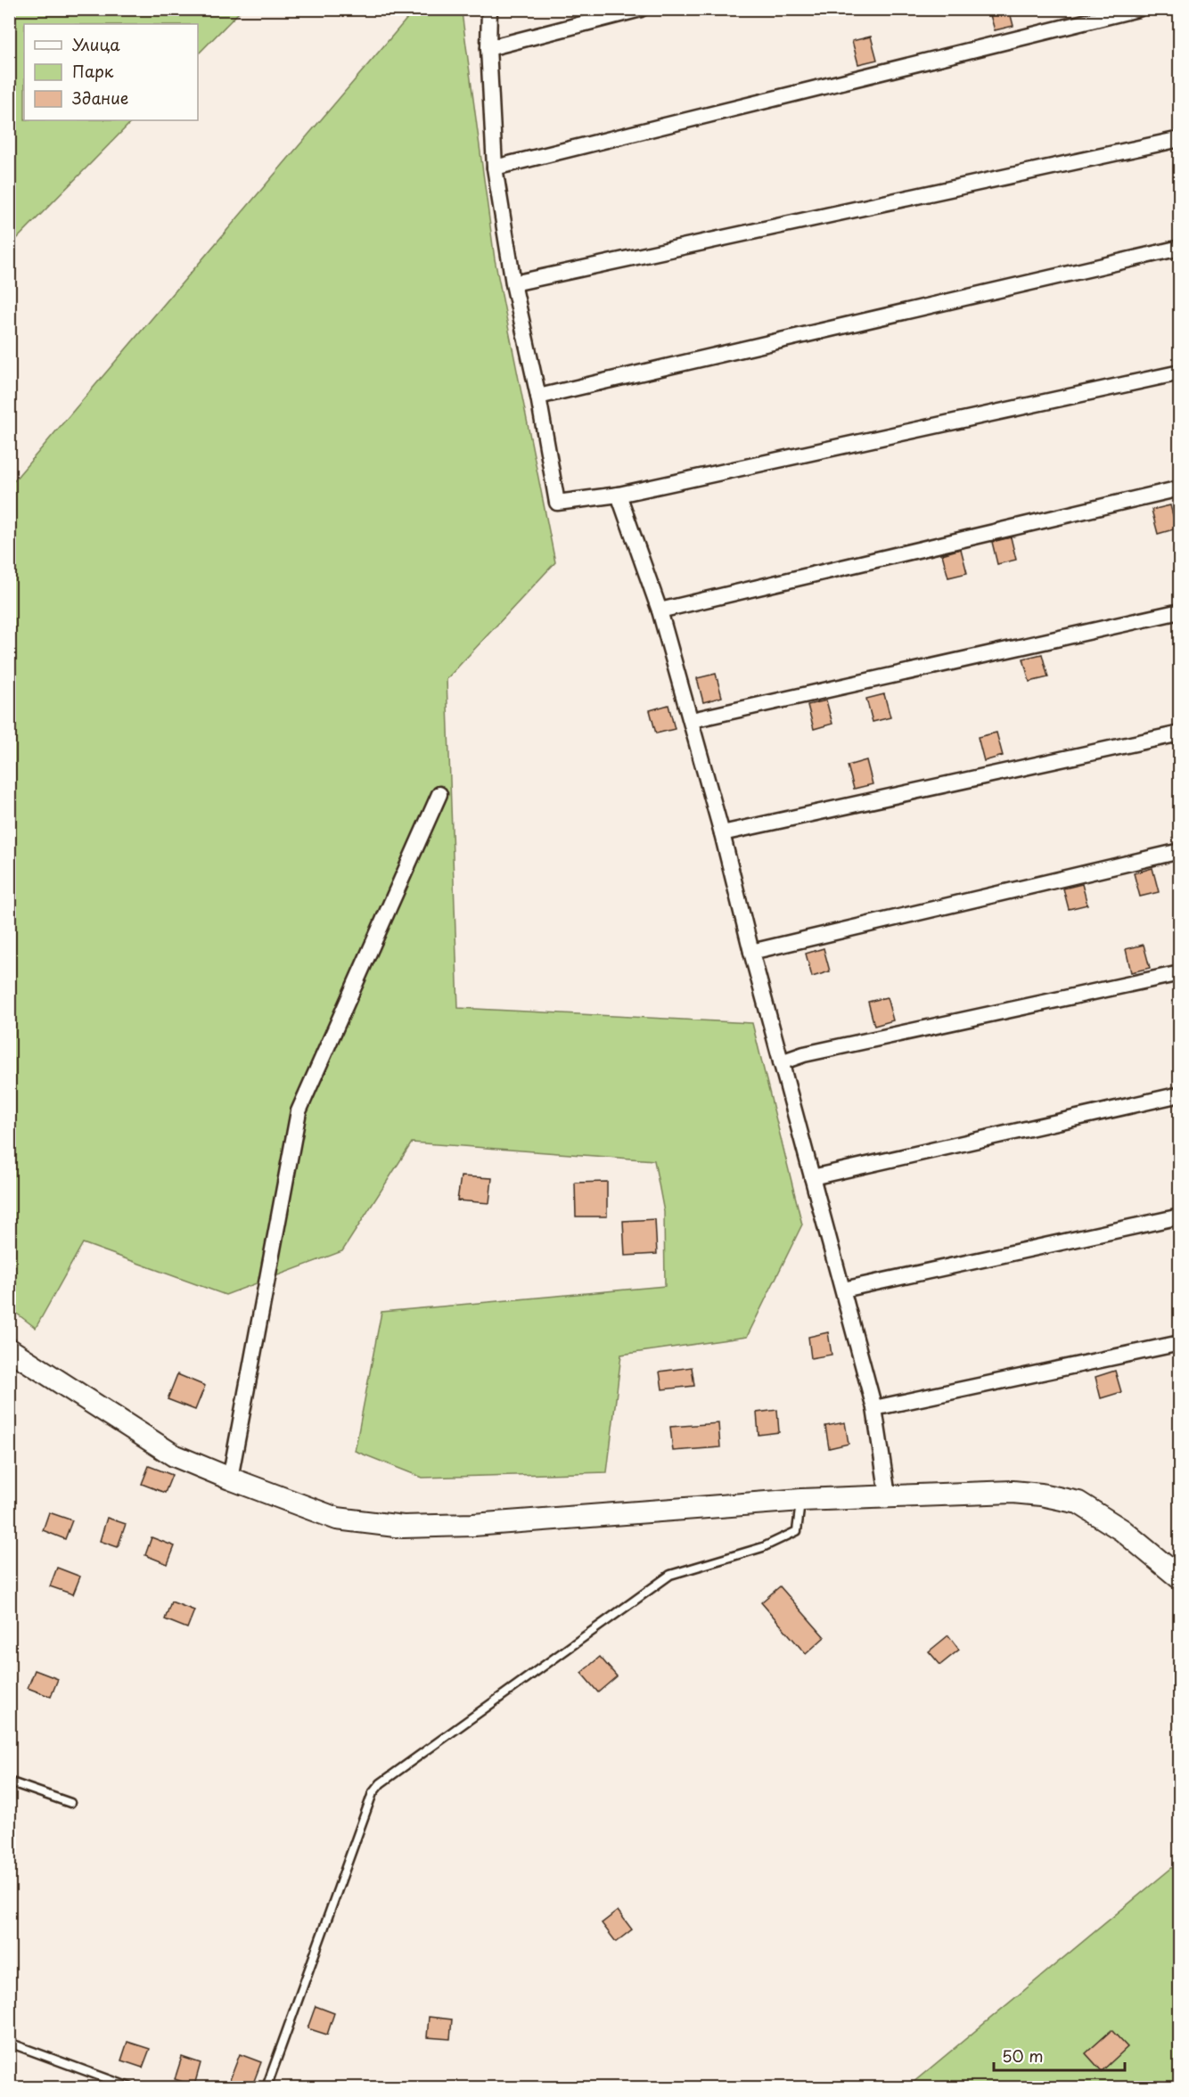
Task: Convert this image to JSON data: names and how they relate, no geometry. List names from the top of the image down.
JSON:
{
  "legend": ["Улица", "Парк", "Здание"],
  "scale_bar": "50 m"
}
